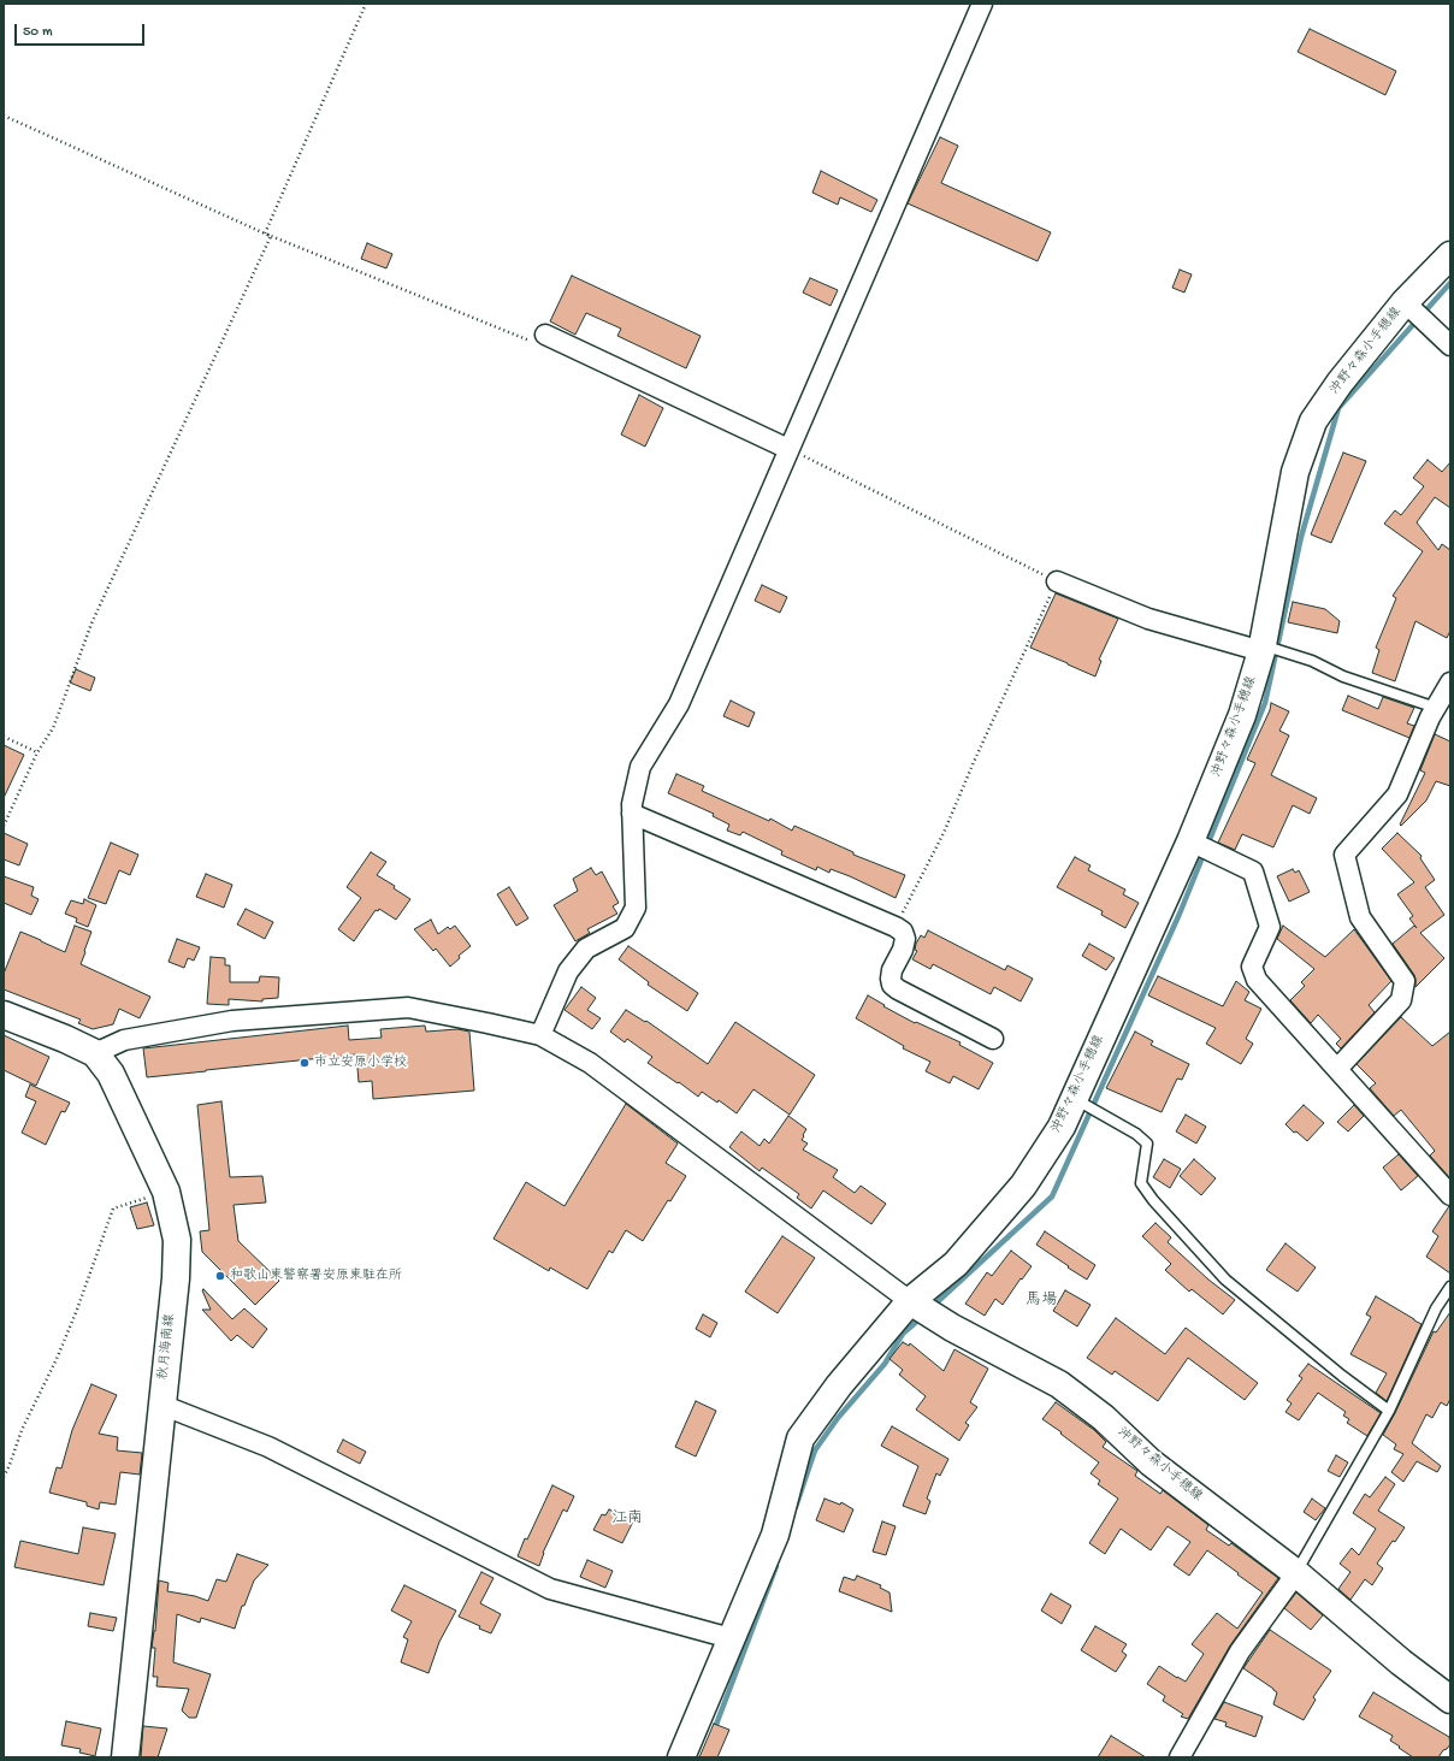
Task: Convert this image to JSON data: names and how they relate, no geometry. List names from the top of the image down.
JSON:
{
  "streets": {
    "main road": ["沖野々森小手穂線", "秋月海南線"]
  },
  "districts": ["馬場", "江南"],
  "places": ["市立安原小学校", "和歌山東警察署安原東駐在所"],
  "scale_bar": "50 m"
}
